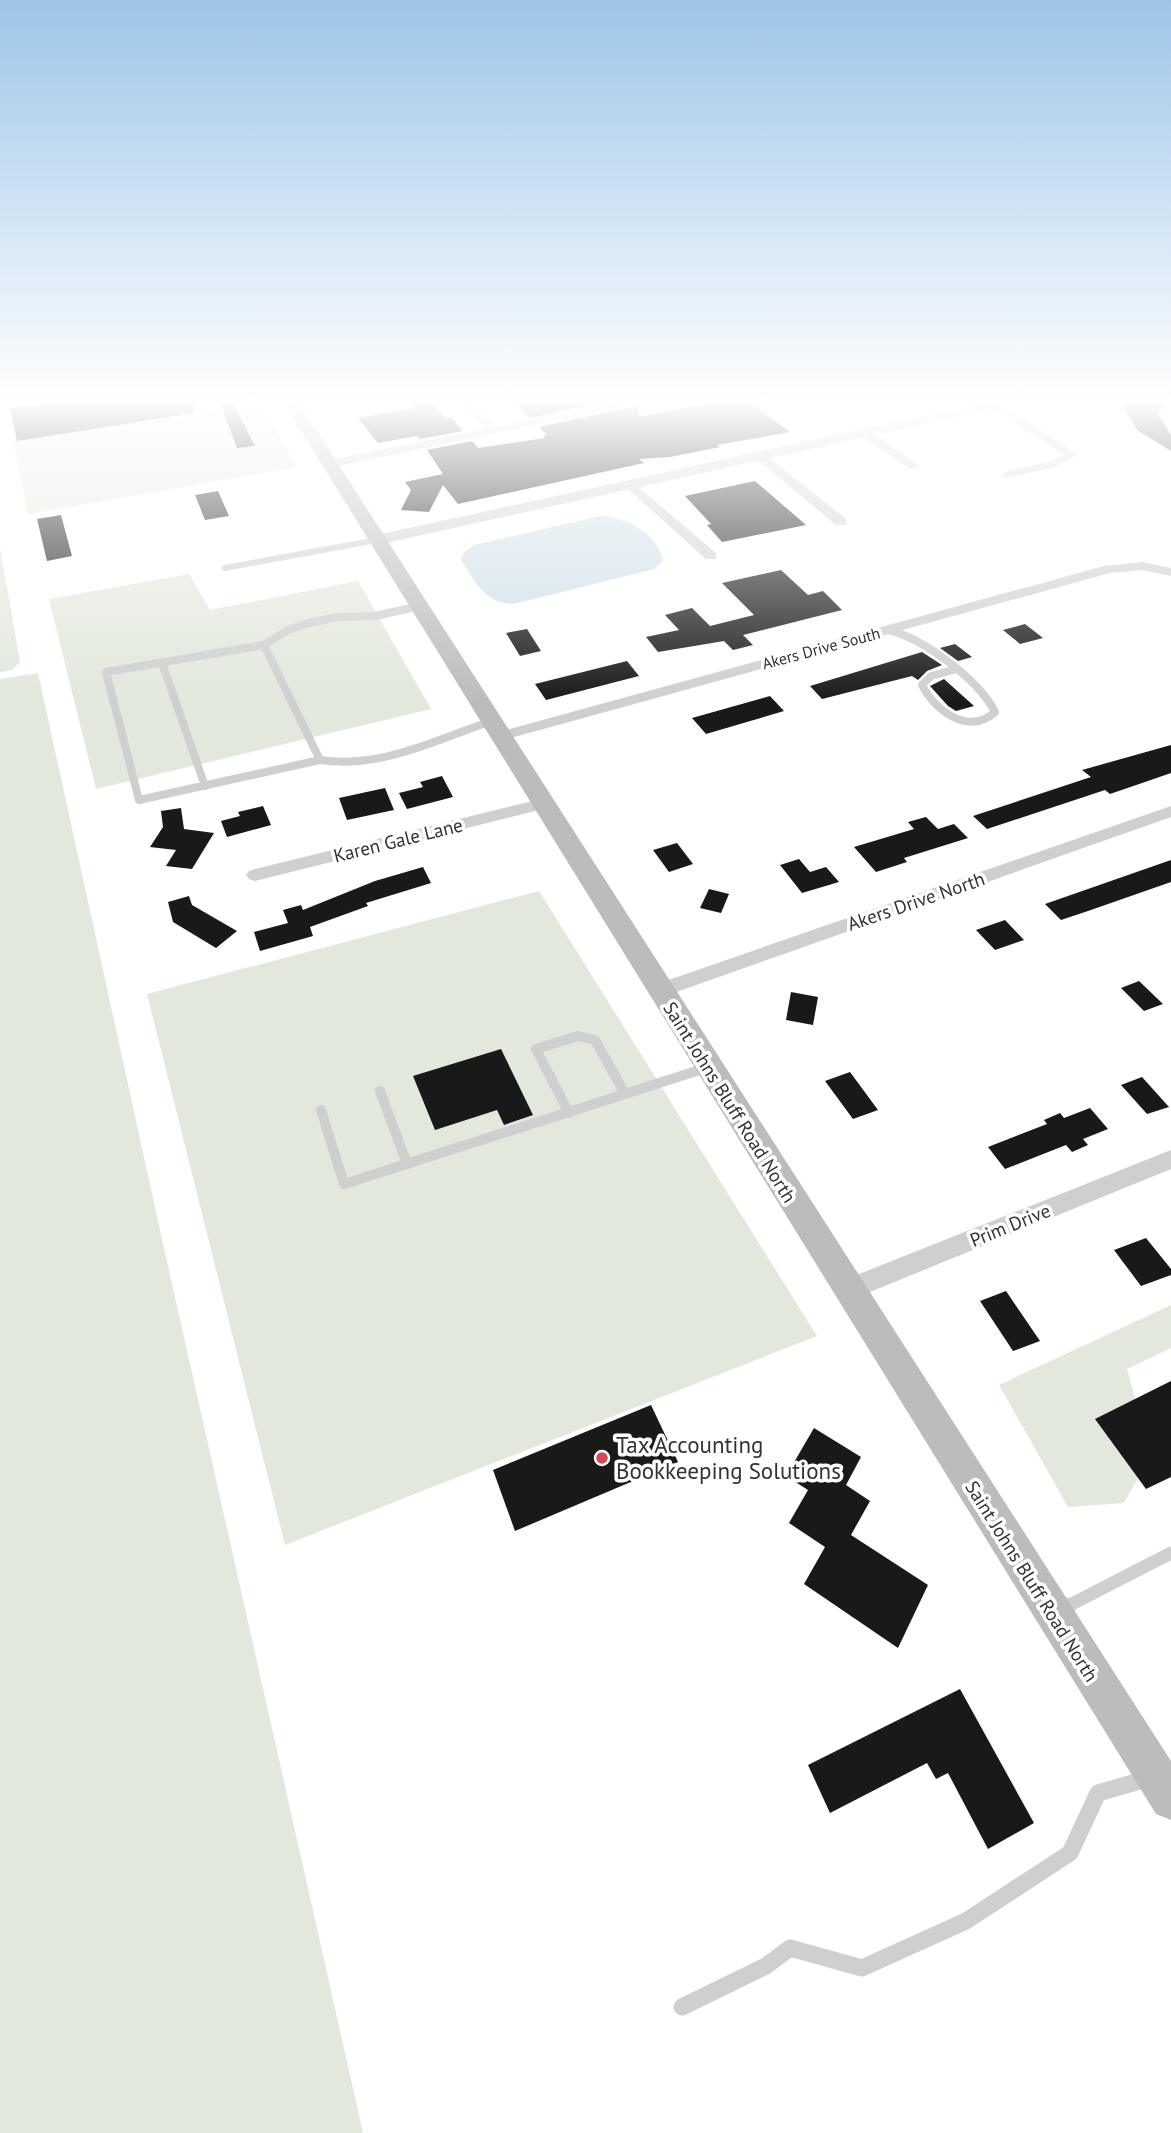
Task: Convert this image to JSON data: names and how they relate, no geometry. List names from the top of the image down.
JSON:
{
  "streets": {
    "main road": ["Saint Johns Bluff Road North"],
    "street": [
      "Akers Drive South",
      "Karen Gale Lane",
      "Akers Drive North",
      "Prim Drive"
    ]
  },
  "crossings": [
    ["Akers Drive South", "Saint Johns Bluff Road North"],
    ["Karen Gale Lane", "Saint Johns Bluff Road North"],
    ["Akers Drive North", "Saint Johns Bluff Road North"],
    ["Saint Johns Bluff Road North", "Prim Drive"]
  ],
  "places": ["Tax Accounting Bookkeeping Solutions"]
}
